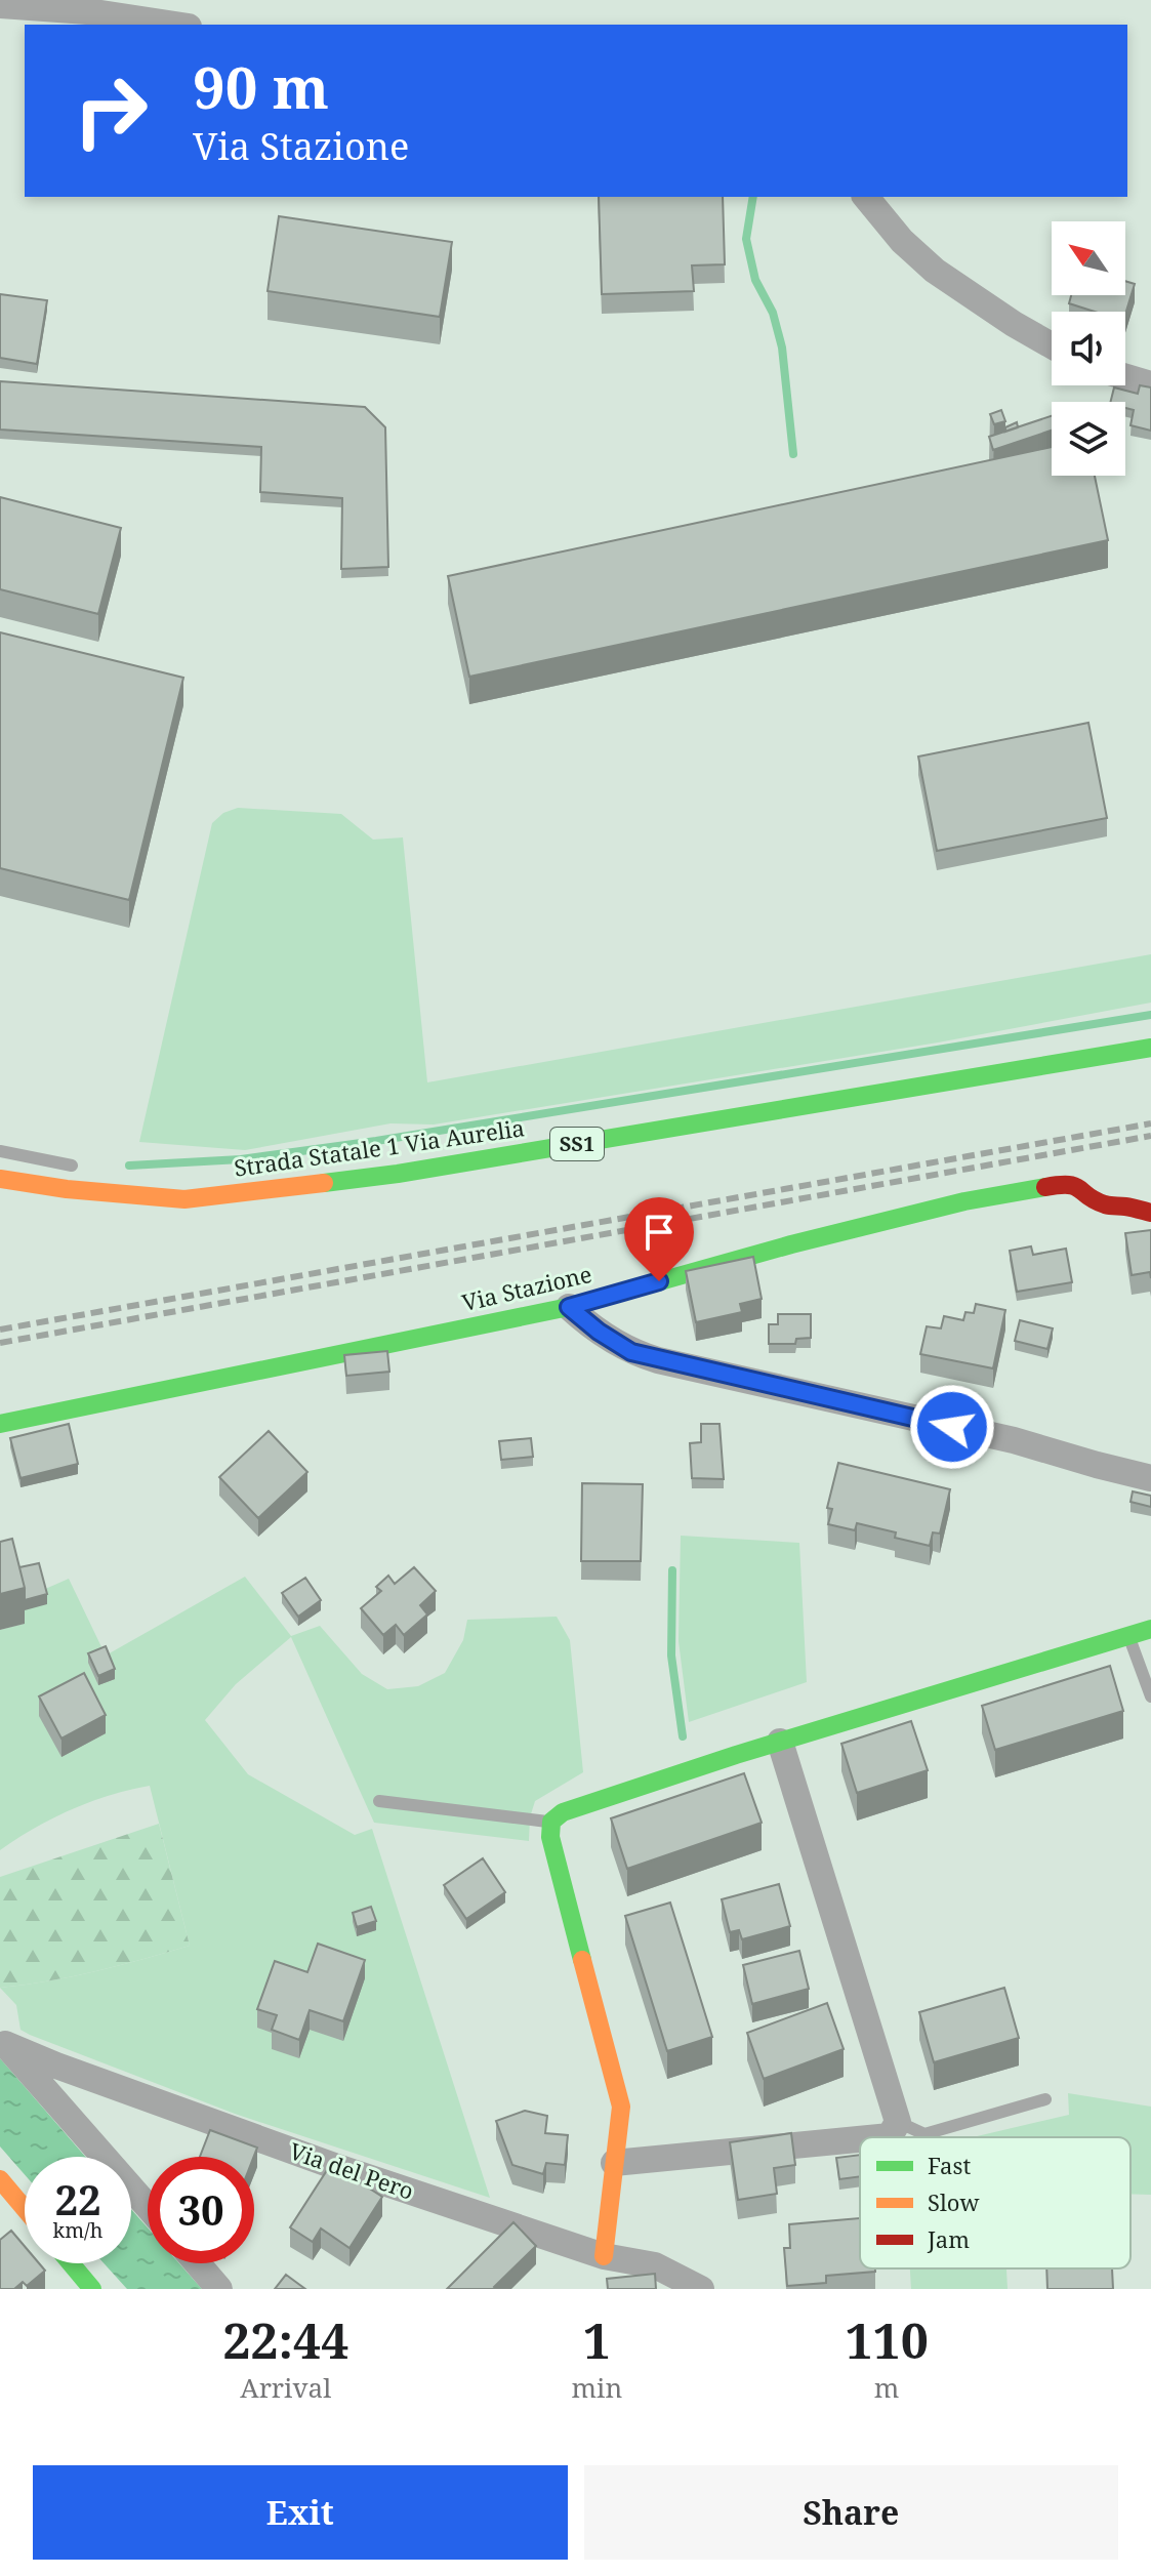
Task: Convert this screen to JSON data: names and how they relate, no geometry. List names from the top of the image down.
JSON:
{
  "streets": {
    "street": [
      "SS1",
      "Strada Statale 1 Via Aurelia",
      "Via Stazione",
      "Via del Pero"
    ]
  },
  "legend": ["Fast", "Slow", "Jam"],
  "north": "top left",
  "page": {
    "turn": ["90 m", "Via Stazione"],
    "speed": "22 km/h",
    "limit": "30",
    "eta": [
      "22:44",
      "Arrival",
      "1",
      "min",
      "110",
      "m"
    ],
    "buttons": ["Exit", "Share"]
  }
}
